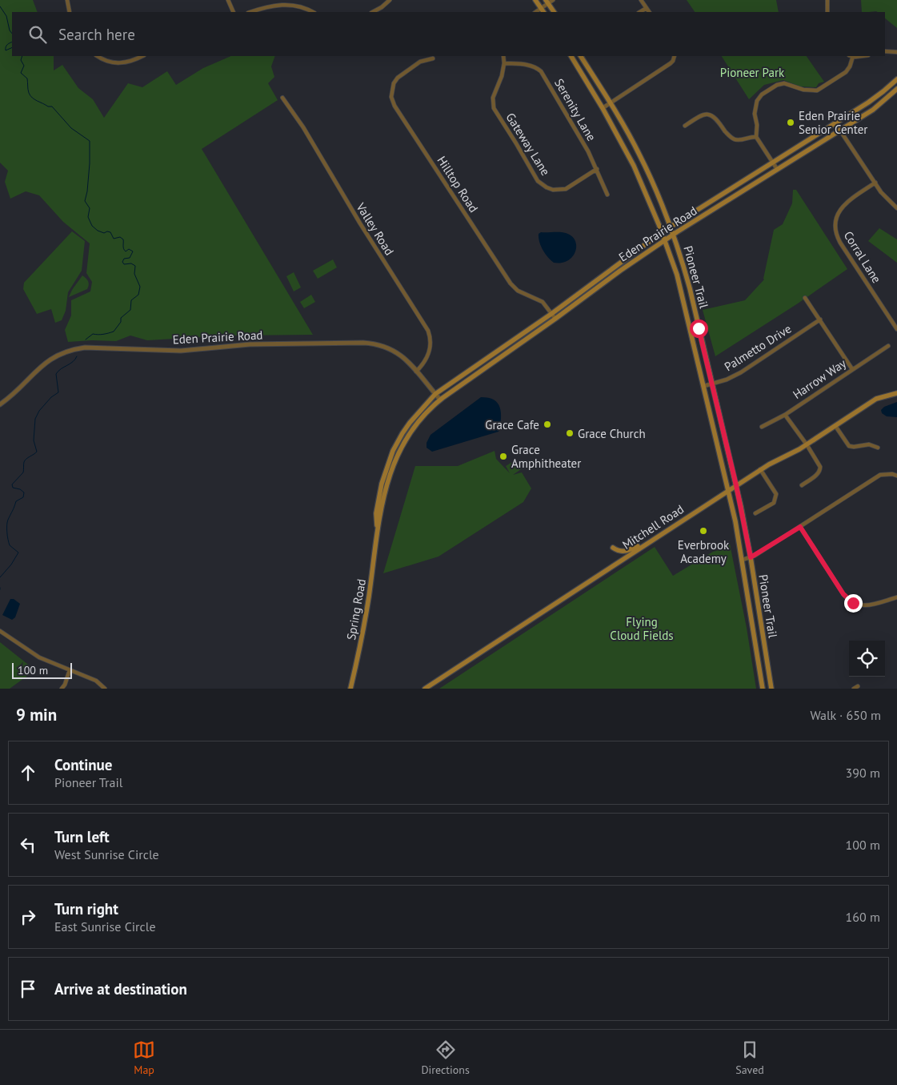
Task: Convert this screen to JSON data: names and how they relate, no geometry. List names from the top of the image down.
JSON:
{
  "streets": {
    "main road": [
      "Eden Prairie Road",
      "Pioneer Trail",
      "Mitchell Road",
      "Spring Road"
    ],
    "street": [
      "Serenity Lane",
      "Gateway Lane",
      "Hilltop Road",
      "Valley Road",
      "Corral Lane",
      "Palmetto Drive",
      "Harrow Way"
    ]
  },
  "crossings": [
    ["Serenity Lane", "Gateway Lane"],
    ["Hilltop Road", "Eden Prairie Road"],
    ["Valley Road", "Eden Prairie Road"],
    ["Eden Prairie Road", "Pioneer Trail"],
    ["Eden Prairie Road", "Spring Road"],
    ["Pioneer Trail", "Palmetto Drive"],
    ["Pioneer Trail", "Mitchell Road"]
  ],
  "parks": ["Pioneer Park", "Flying Cloud Fields"],
  "places": [
    "Eden Prairie Senior Center",
    "Grace Cafe",
    "Grace Church",
    "Grace Amphitheater",
    "Everbrook Academy"
  ],
  "scale_bar": "100 m",
  "page": {
    "search": "Search here",
    "scale": "100 m",
    "heading": ["9 min", "Walk · 650 m"],
    "list": [
      ["Continue", "Pioneer Trail", "390 m"],
      ["Turn left", "West Sunrise Circle", "100 m"],
      ["Turn right", "East Sunrise Circle", "160 m"],
      "Arrive at destination"
    ],
    "nav": ["Map", "Directions", "Saved"]
  }
}
